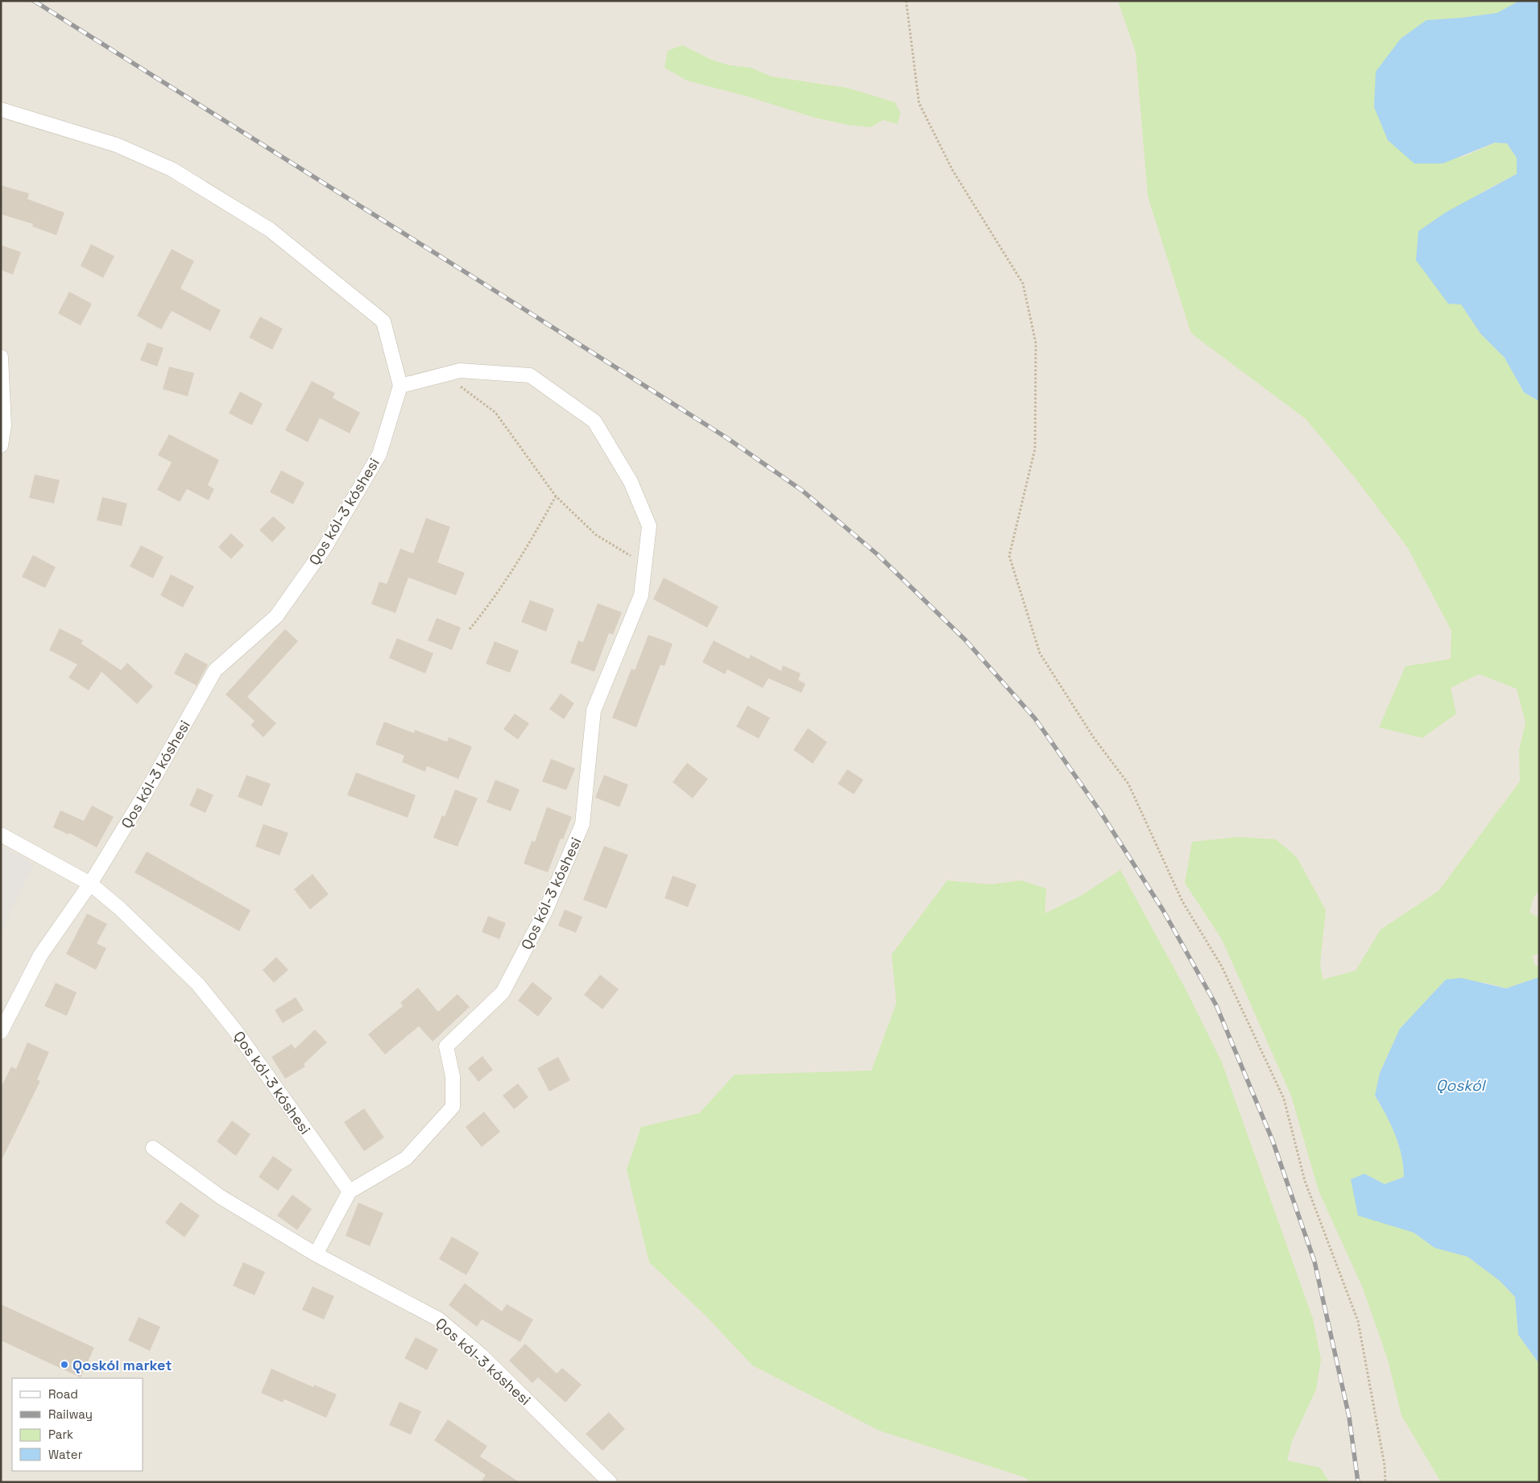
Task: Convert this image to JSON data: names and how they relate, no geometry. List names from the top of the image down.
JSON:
{
  "streets": {
    "street": ["Qos kól-3 kóshesi"]
  },
  "water": ["Qoskól"],
  "places": ["Qoskól market"],
  "legend": [
    "Road",
    "Railway",
    "Park",
    "Water"
  ]
}
